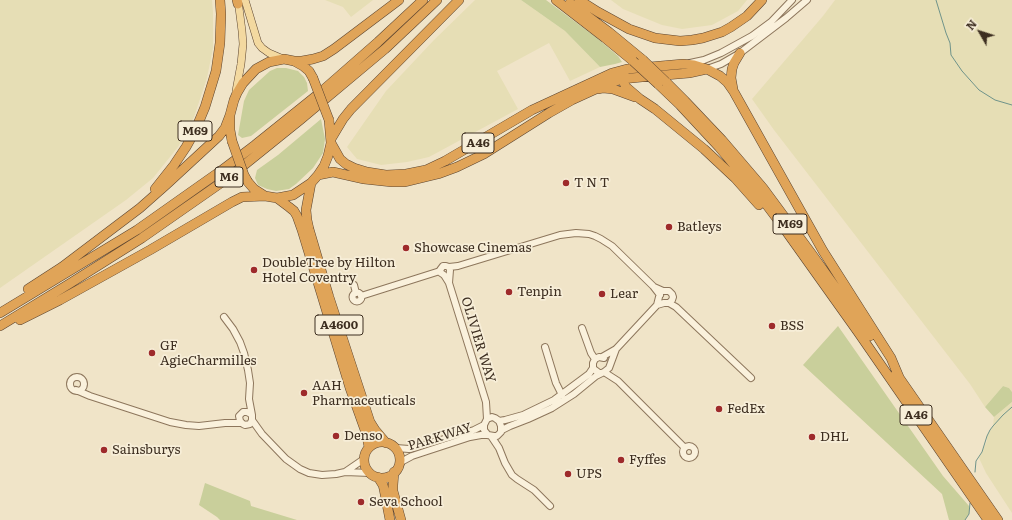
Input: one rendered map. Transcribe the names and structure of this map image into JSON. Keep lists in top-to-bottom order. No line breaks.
{"streets":{"highway":["M69","A46","M6","A4600"],"street":["OLIVIER WAY","PARKWAY"]},"crossings":[["M69","A46"],["A46","A4600"],["A4600","PARKWAY"],["OLIVIER WAY","PARKWAY"]],"places":["T N T","Batleys","Showcase Cinemas","DoubleTree by Hilton Hotel Coventry","Tenpin","Lear","BSS","GF AgieCharmilles","AAH Pharmaceuticals","FedEx","Denso","DHL","Sainsburys","Fyffes","UPS","Seva School"],"north":"top left"}
